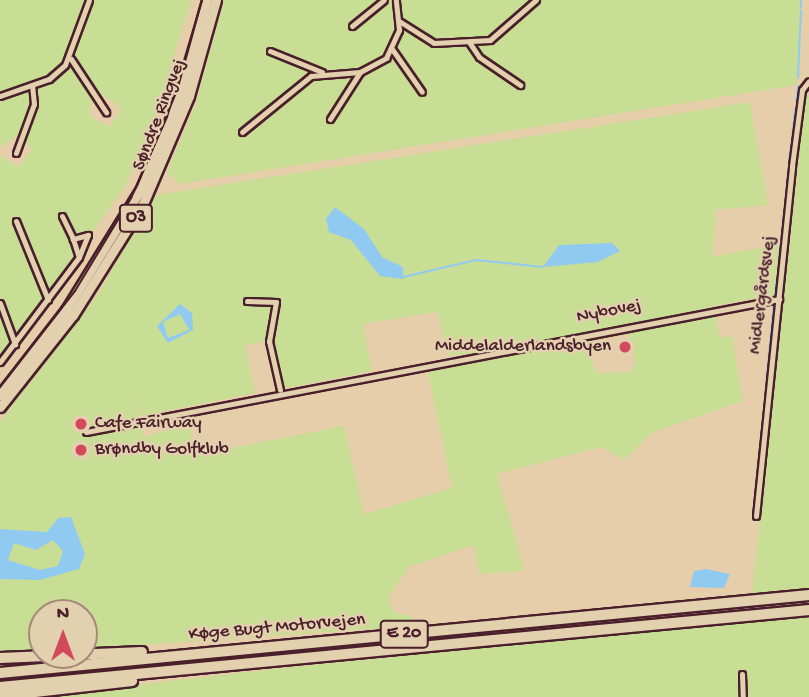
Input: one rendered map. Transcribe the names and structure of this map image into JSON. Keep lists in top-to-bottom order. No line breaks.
{"streets":{"highway":["Køge Bugt Motorvejen","E 20"],"main road":["Søndre Ringvej","O3"],"street":["Midlergårdsvej","Nybovej"]},"crossings":[["Midlergårdsvej","Nybovej"]],"places":["Middelalderlandsbyen","Cafe Fairway","Brøndby Golfklub"],"north":"top"}
